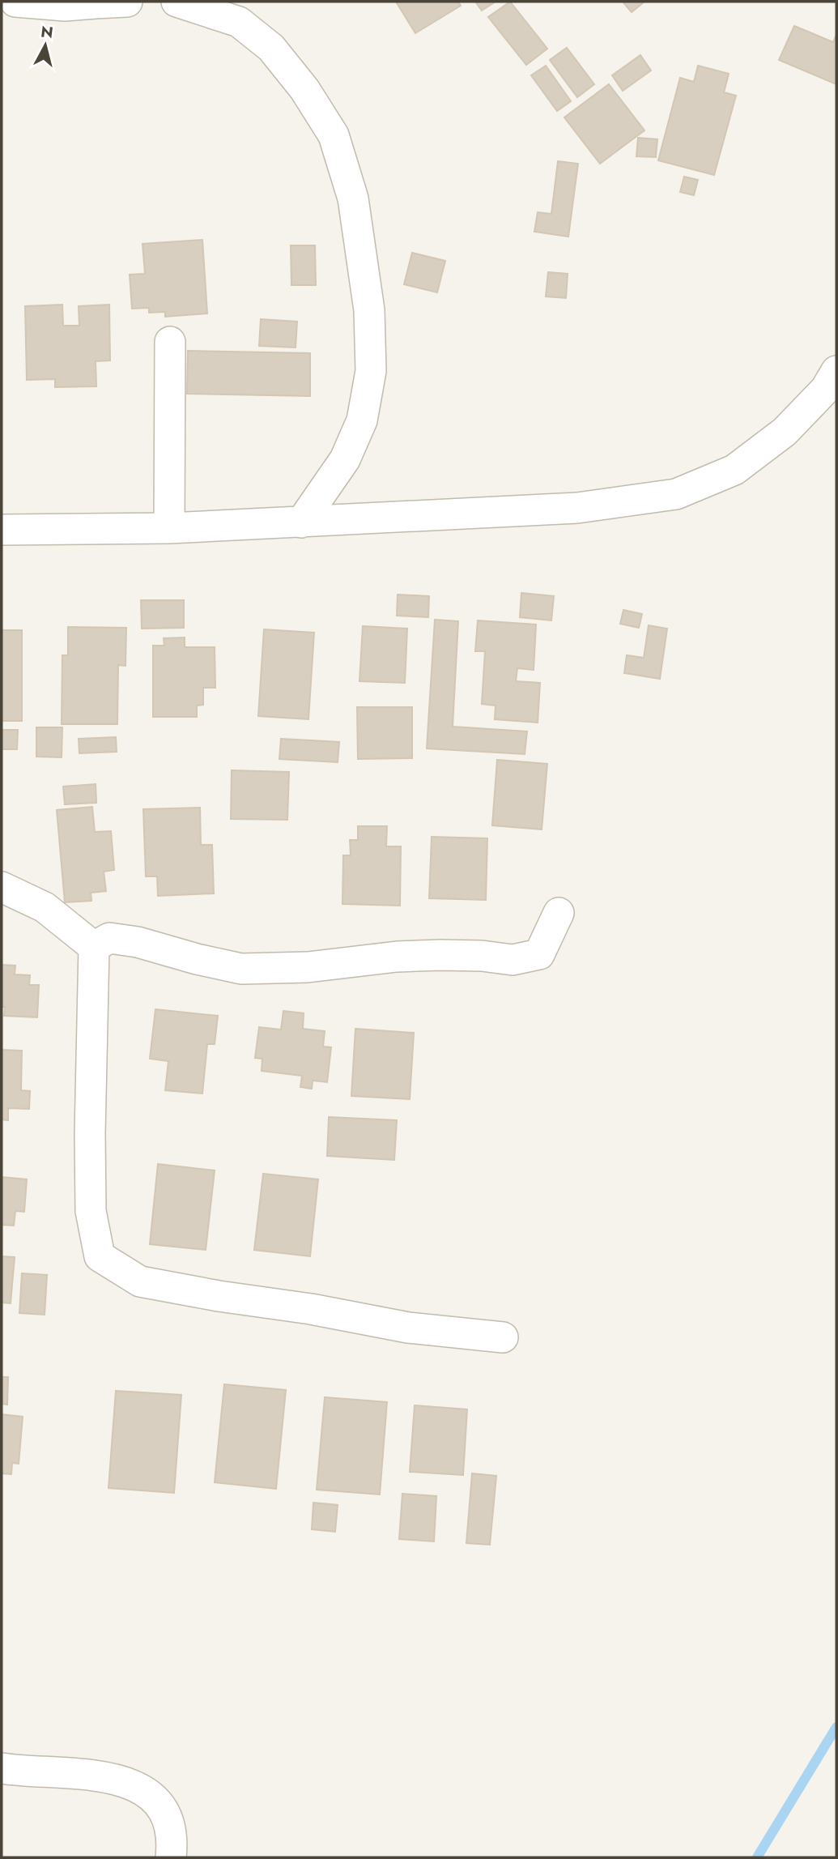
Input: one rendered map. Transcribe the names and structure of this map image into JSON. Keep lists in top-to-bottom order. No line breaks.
{"north":"top"}
